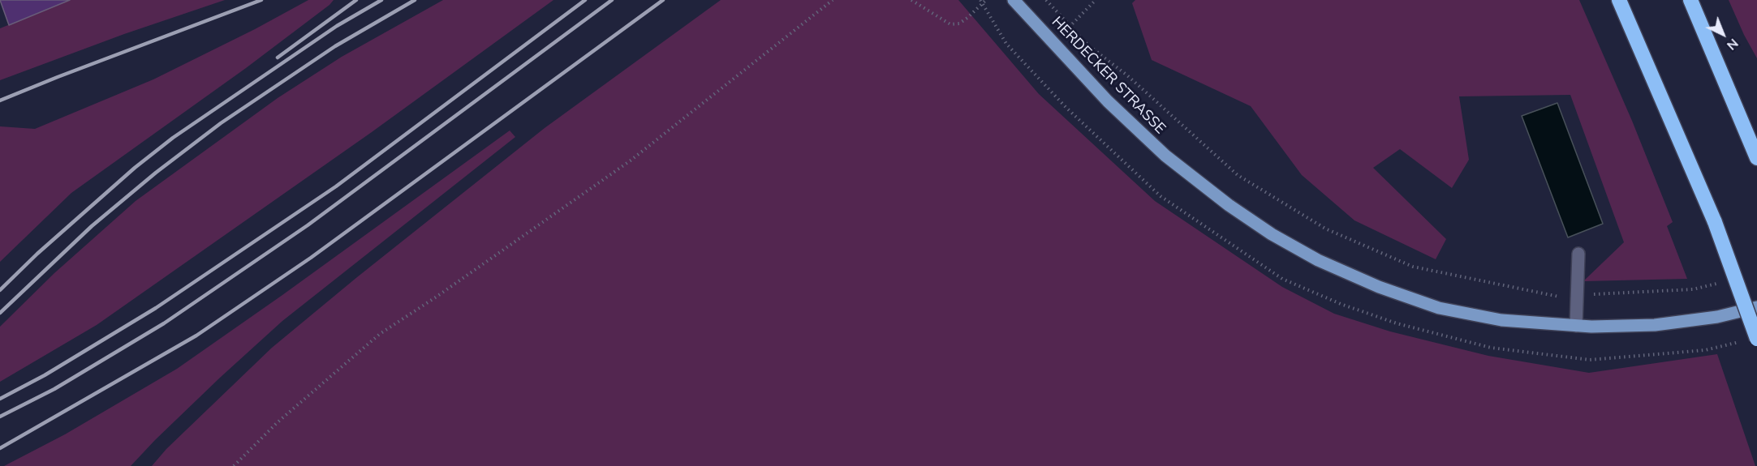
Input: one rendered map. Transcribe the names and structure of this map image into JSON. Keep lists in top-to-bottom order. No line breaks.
{"streets":{"main road":["HERDECKER STRASSE"]},"north":"bottom right"}
